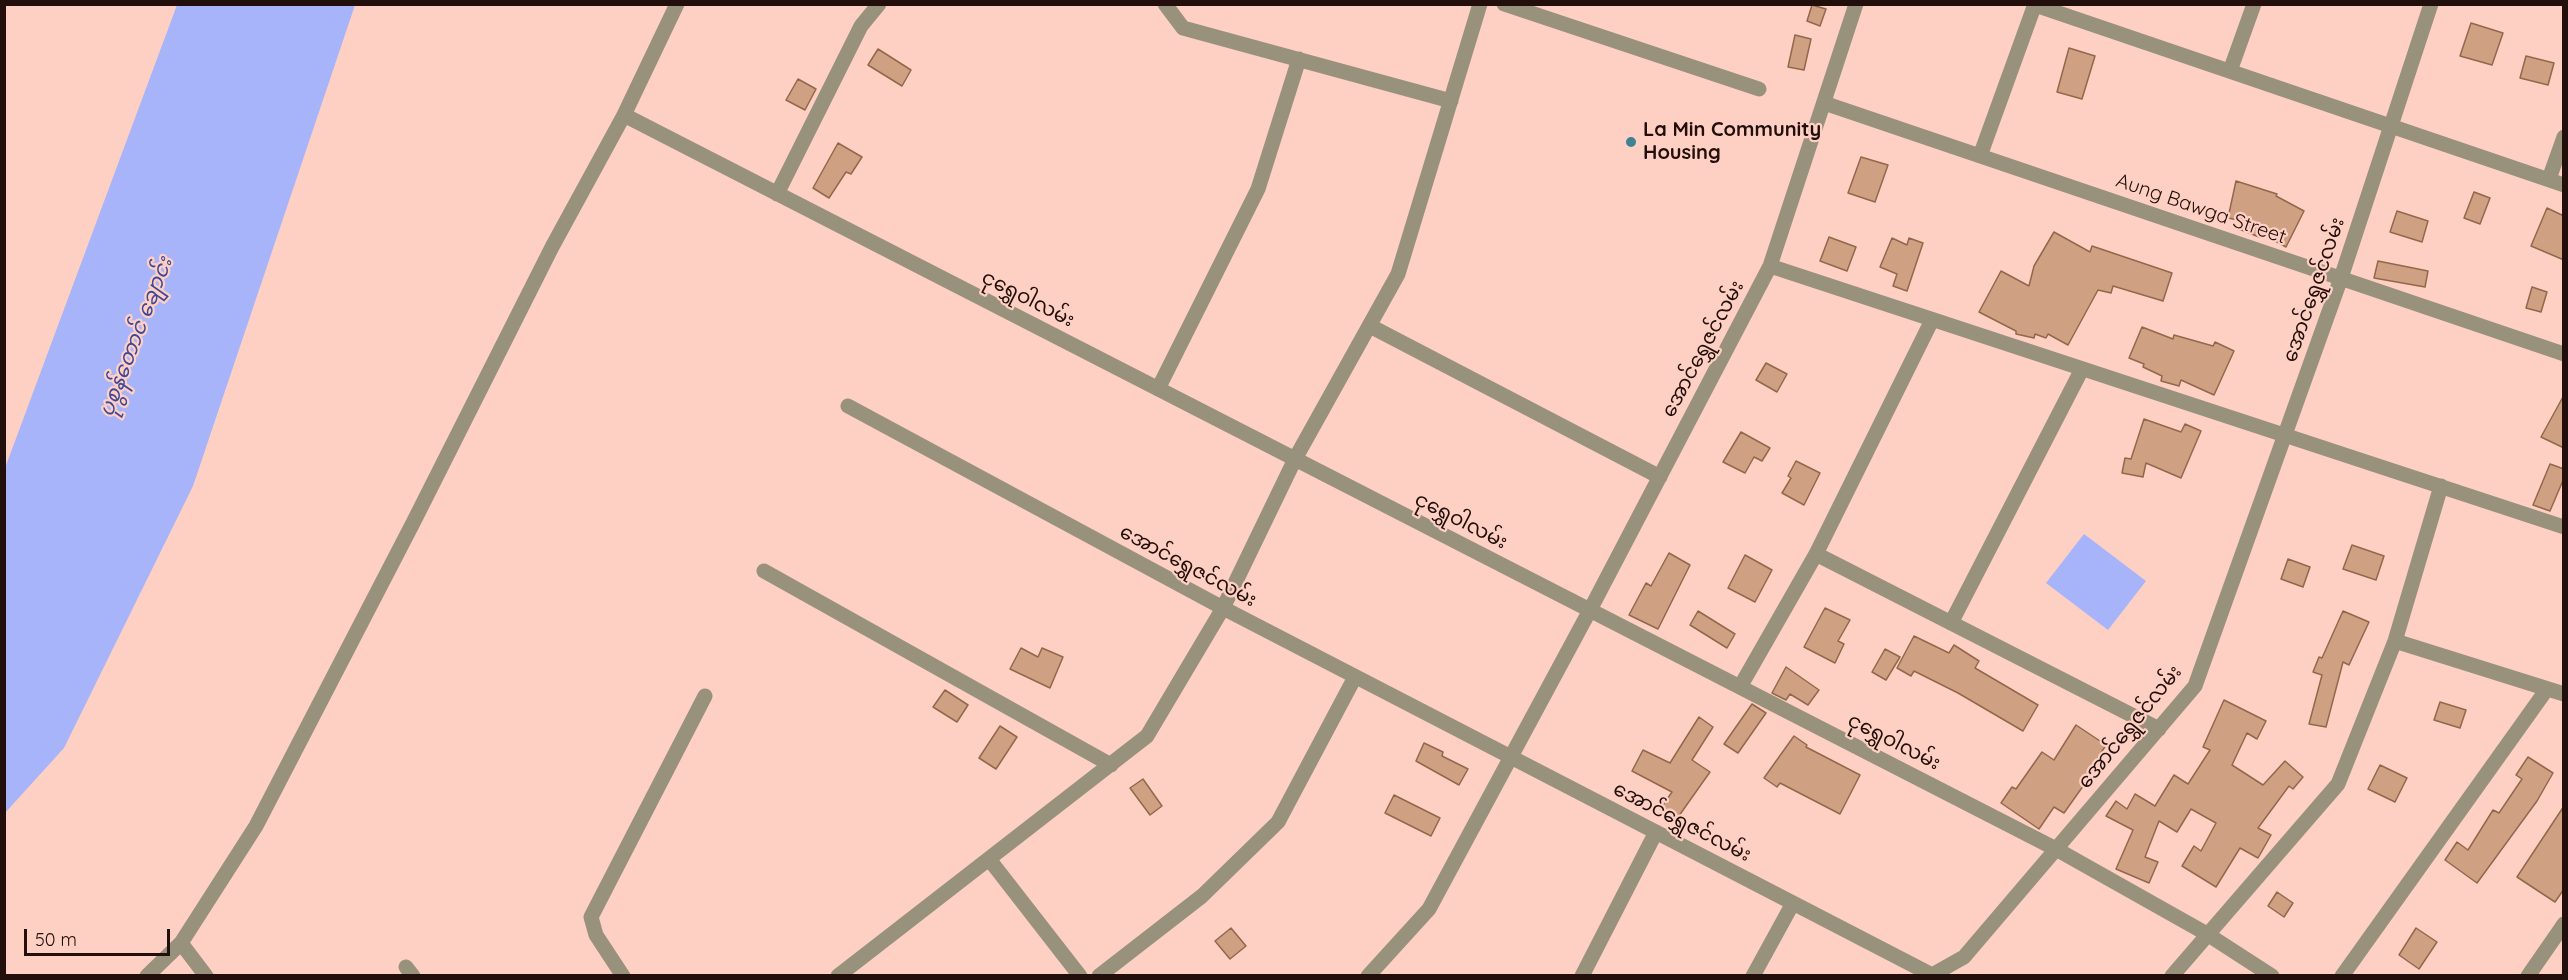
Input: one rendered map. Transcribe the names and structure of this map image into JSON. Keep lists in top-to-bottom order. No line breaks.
{"streets":{"street":["Aung Bawga Street","အောင်ရွှေဇင်လမ်း","ငုရွှေဝါလမ်း"]},"crossings":[["Aung Bawga Street","အောင်ရွှေဇင်လမ်း"],["အောင်ရွှေဇင်လမ်း","ငုရွှေဝါလမ်း"]],"water":["ပုစွန်တောင် ချောင်း"],"places":["La Min Community Housing"],"scale_bar":"50 m"}
